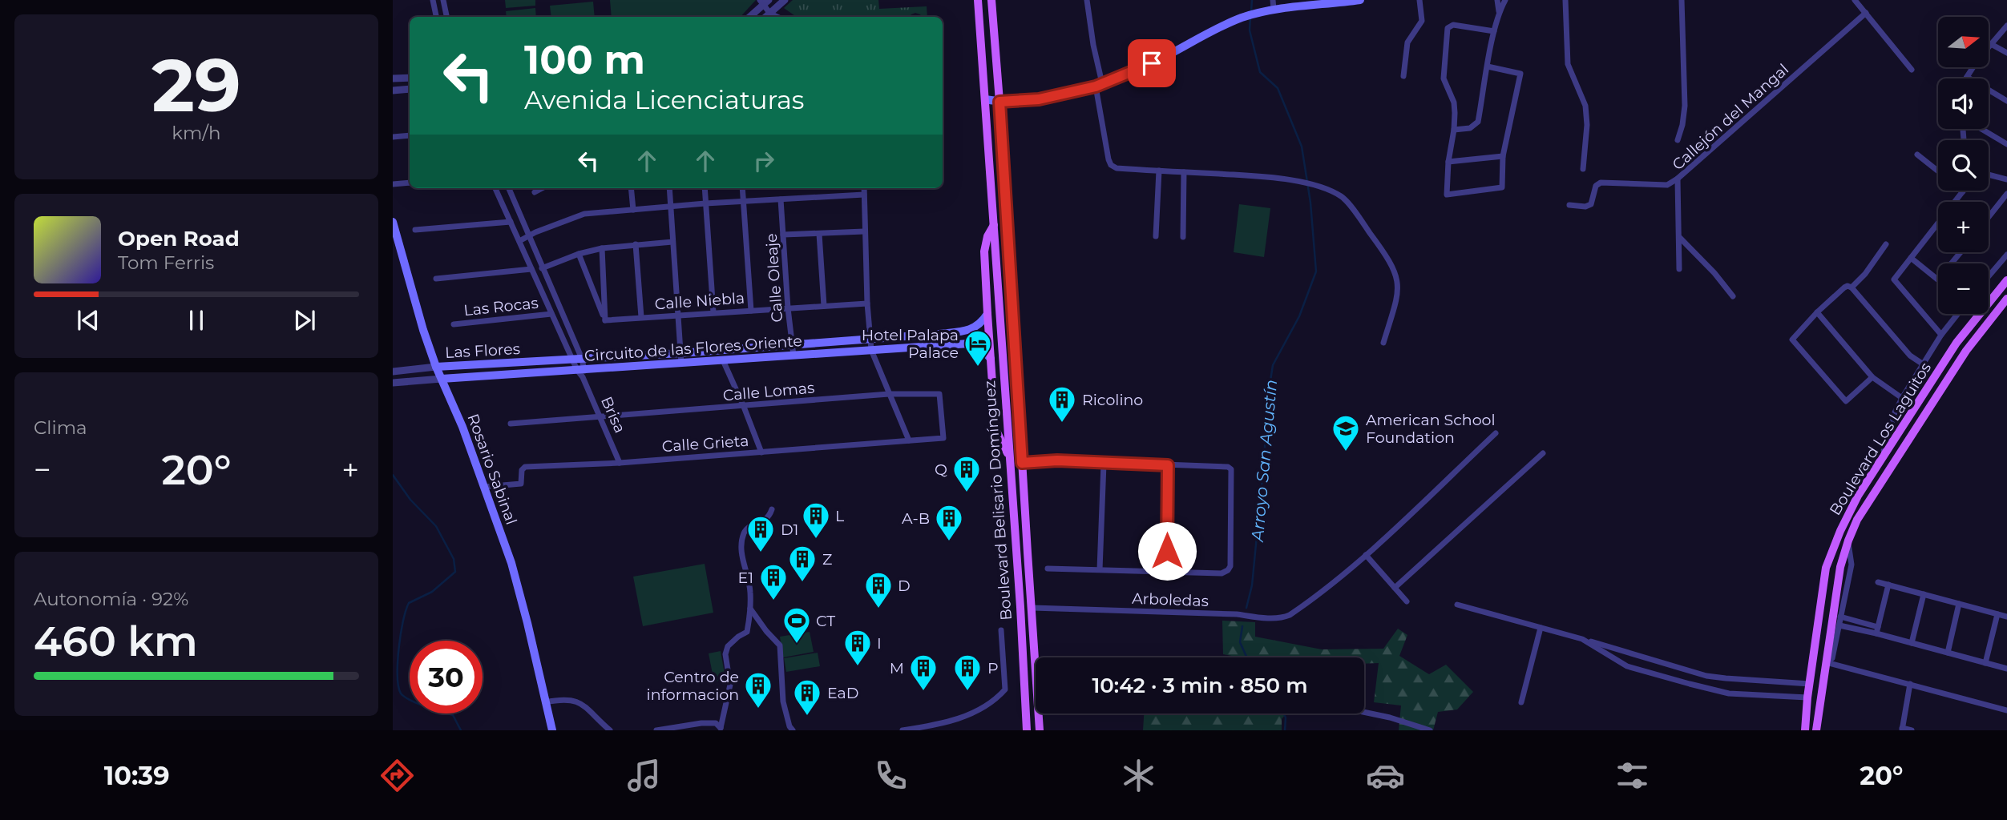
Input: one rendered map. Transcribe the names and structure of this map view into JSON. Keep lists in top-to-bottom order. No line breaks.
{"streets":{"main road":["Circuito de las Flores Oriente","Las Flores","Boulevard Los Laguitos","Rosario Sabinal","Boulevard Belisario Domínguez"],"street":["Callejón del Mangal","Calle Oleaje","Calle Niebla","Las Rocas","Calle Lomas","Brisa","Calle Grieta","Arboledas"]},"crossings":[["Calle Oleaje","Calle Niebla"],["Calle Oleaje","Circuito de las Flores Oriente"],["Calle Oleaje","Las Flores"],["Circuito de las Flores Oriente","Brisa"],["Circuito de las Flores Oriente","Rosario Sabinal"],["Las Flores","Brisa"],["Las Flores","Rosario Sabinal"],["Calle Lomas","Brisa"],["Calle Lomas","Calle Grieta"],["Brisa","Calle Grieta"],["Calle Grieta","Rosario Sabinal"],["Boulevard Belisario Domínguez","Arboledas"]],"water":["Arroyo San Agustín"],"places":{"hotel":["Hotel Palapa Palace"],"building":["Ricolino","Q","L","A-B","D1","Z","E1","D","I","M","P","Centro de informacion","EaD"],"school or university":["American School Foundation"],"sports":["CT"]},"north":"right","page":{"tile":[["29","km/h"],"Clima",["Autonomía · 92%","460 km"]],"map_buttons":["+","−"],"turn":["100 m","Avenida Licenciaturas"],"song":["Open Road","Tom Ferris"],"heat":["−","20°","+"],"limit":"30","trip":"10:42 · 3 min · 850 m","tabs":["10:39","20°"]}}
